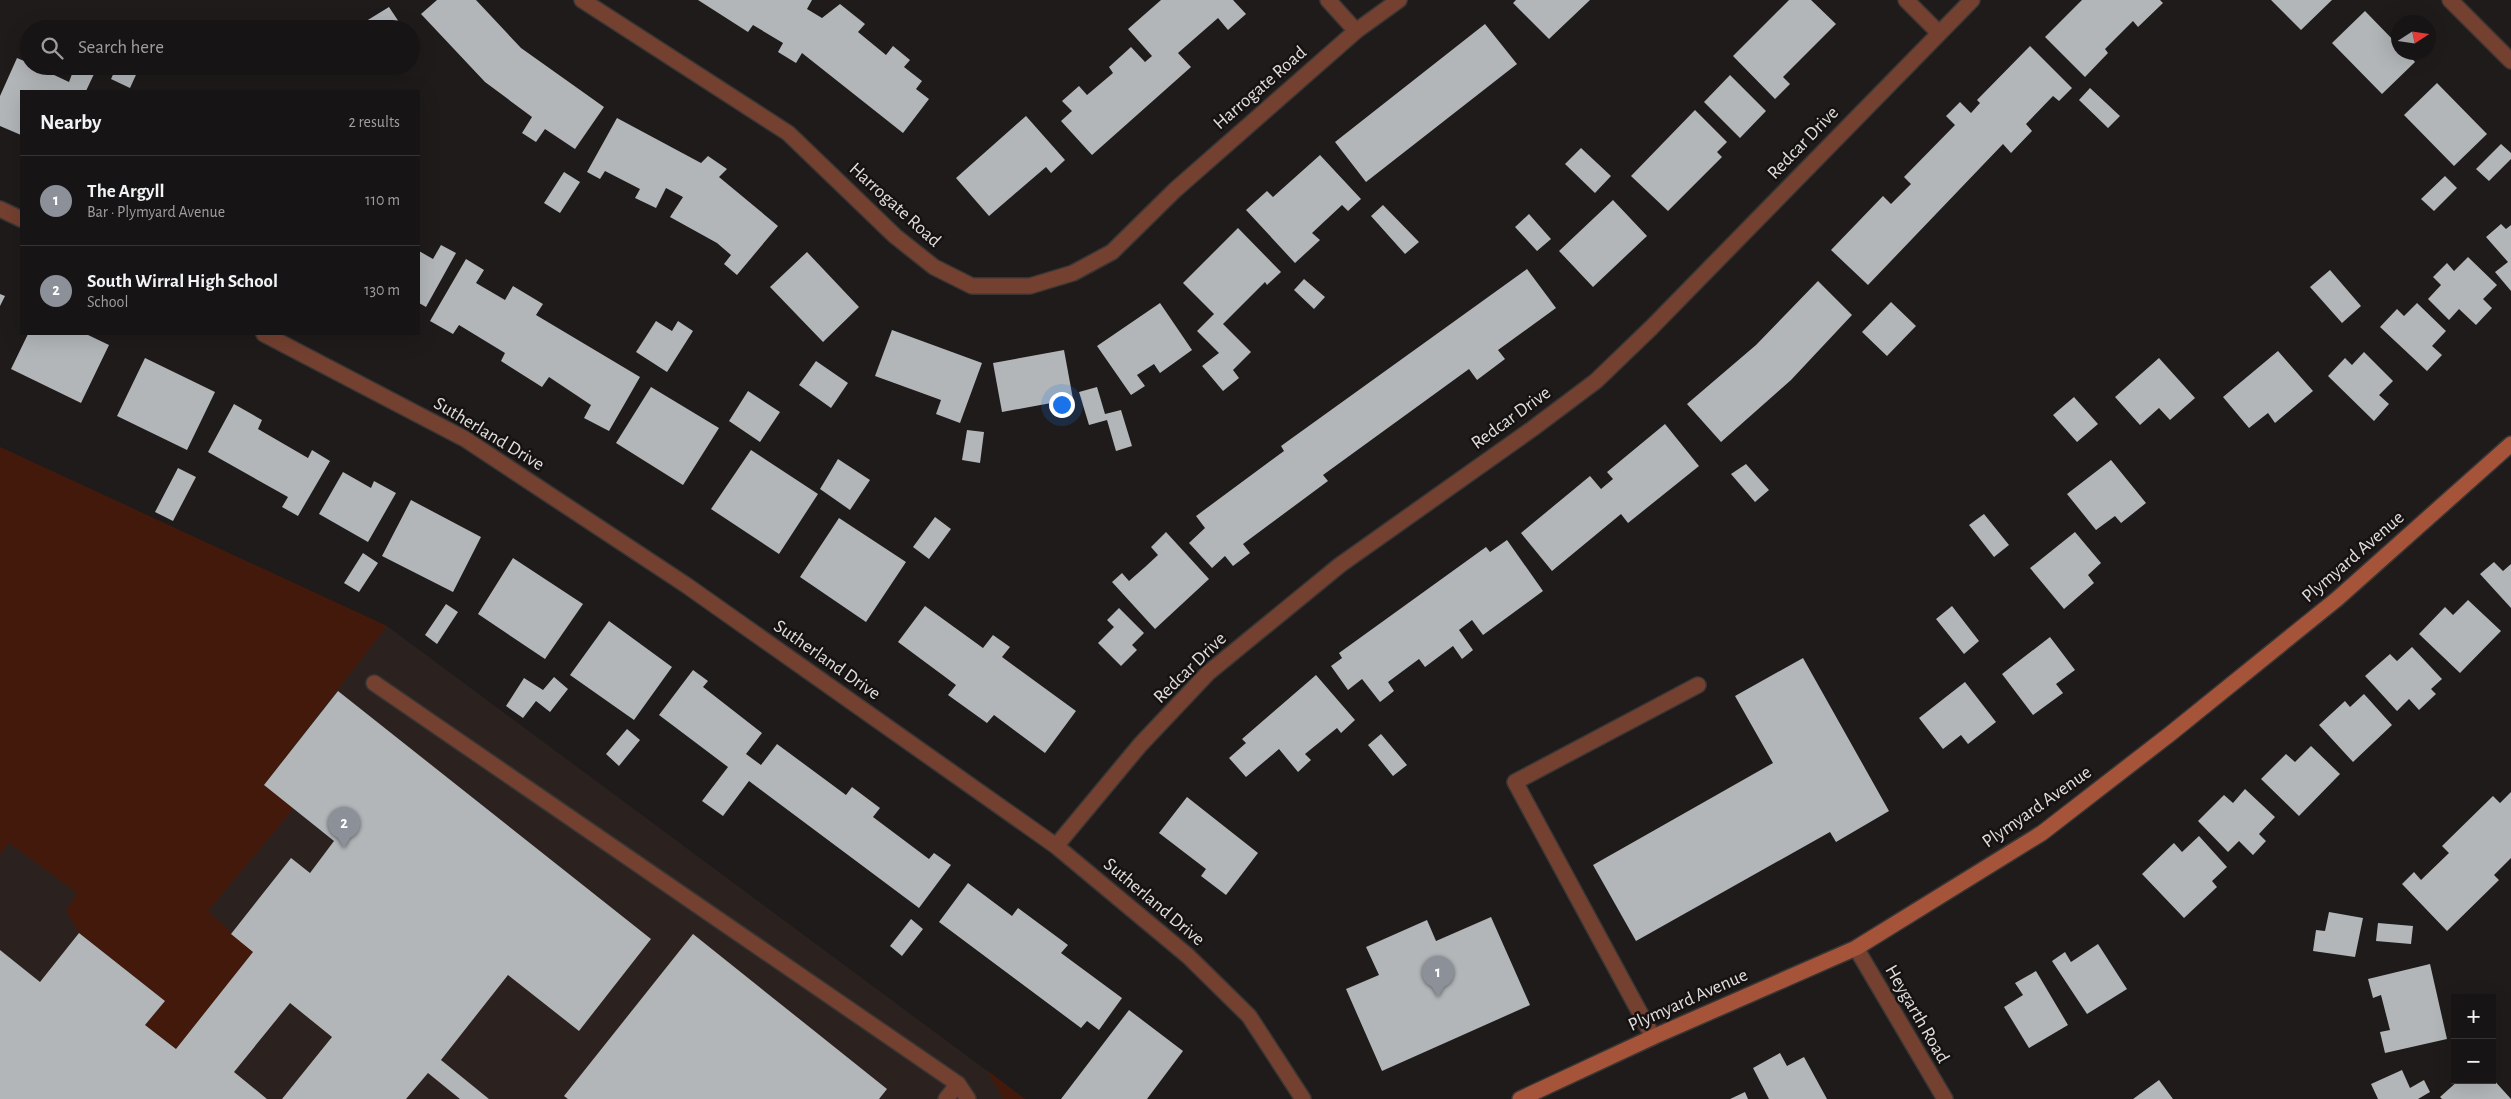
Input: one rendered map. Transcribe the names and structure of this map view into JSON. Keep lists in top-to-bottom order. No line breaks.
{"streets":{"street":["Harrogate Road","Redcar Drive","Sutherland Drive","Plymyard Avenue","Heygarth Road"]},"crossings":[["Redcar Drive","Sutherland Drive"],["Plymyard Avenue","Heygarth Road"]],"north":"right","page":{"search":"Search here","heading":["Nearby","2 results"],"list":[{"mark":"1","name":"The Argyll","note":"Bar · Plymyard Avenue","value":"110 m"},{"mark":"2","name":"South Wirral High School","note":"School","value":"130 m"}],"pins":["2","1"],"map_buttons":["+","−"]}}
